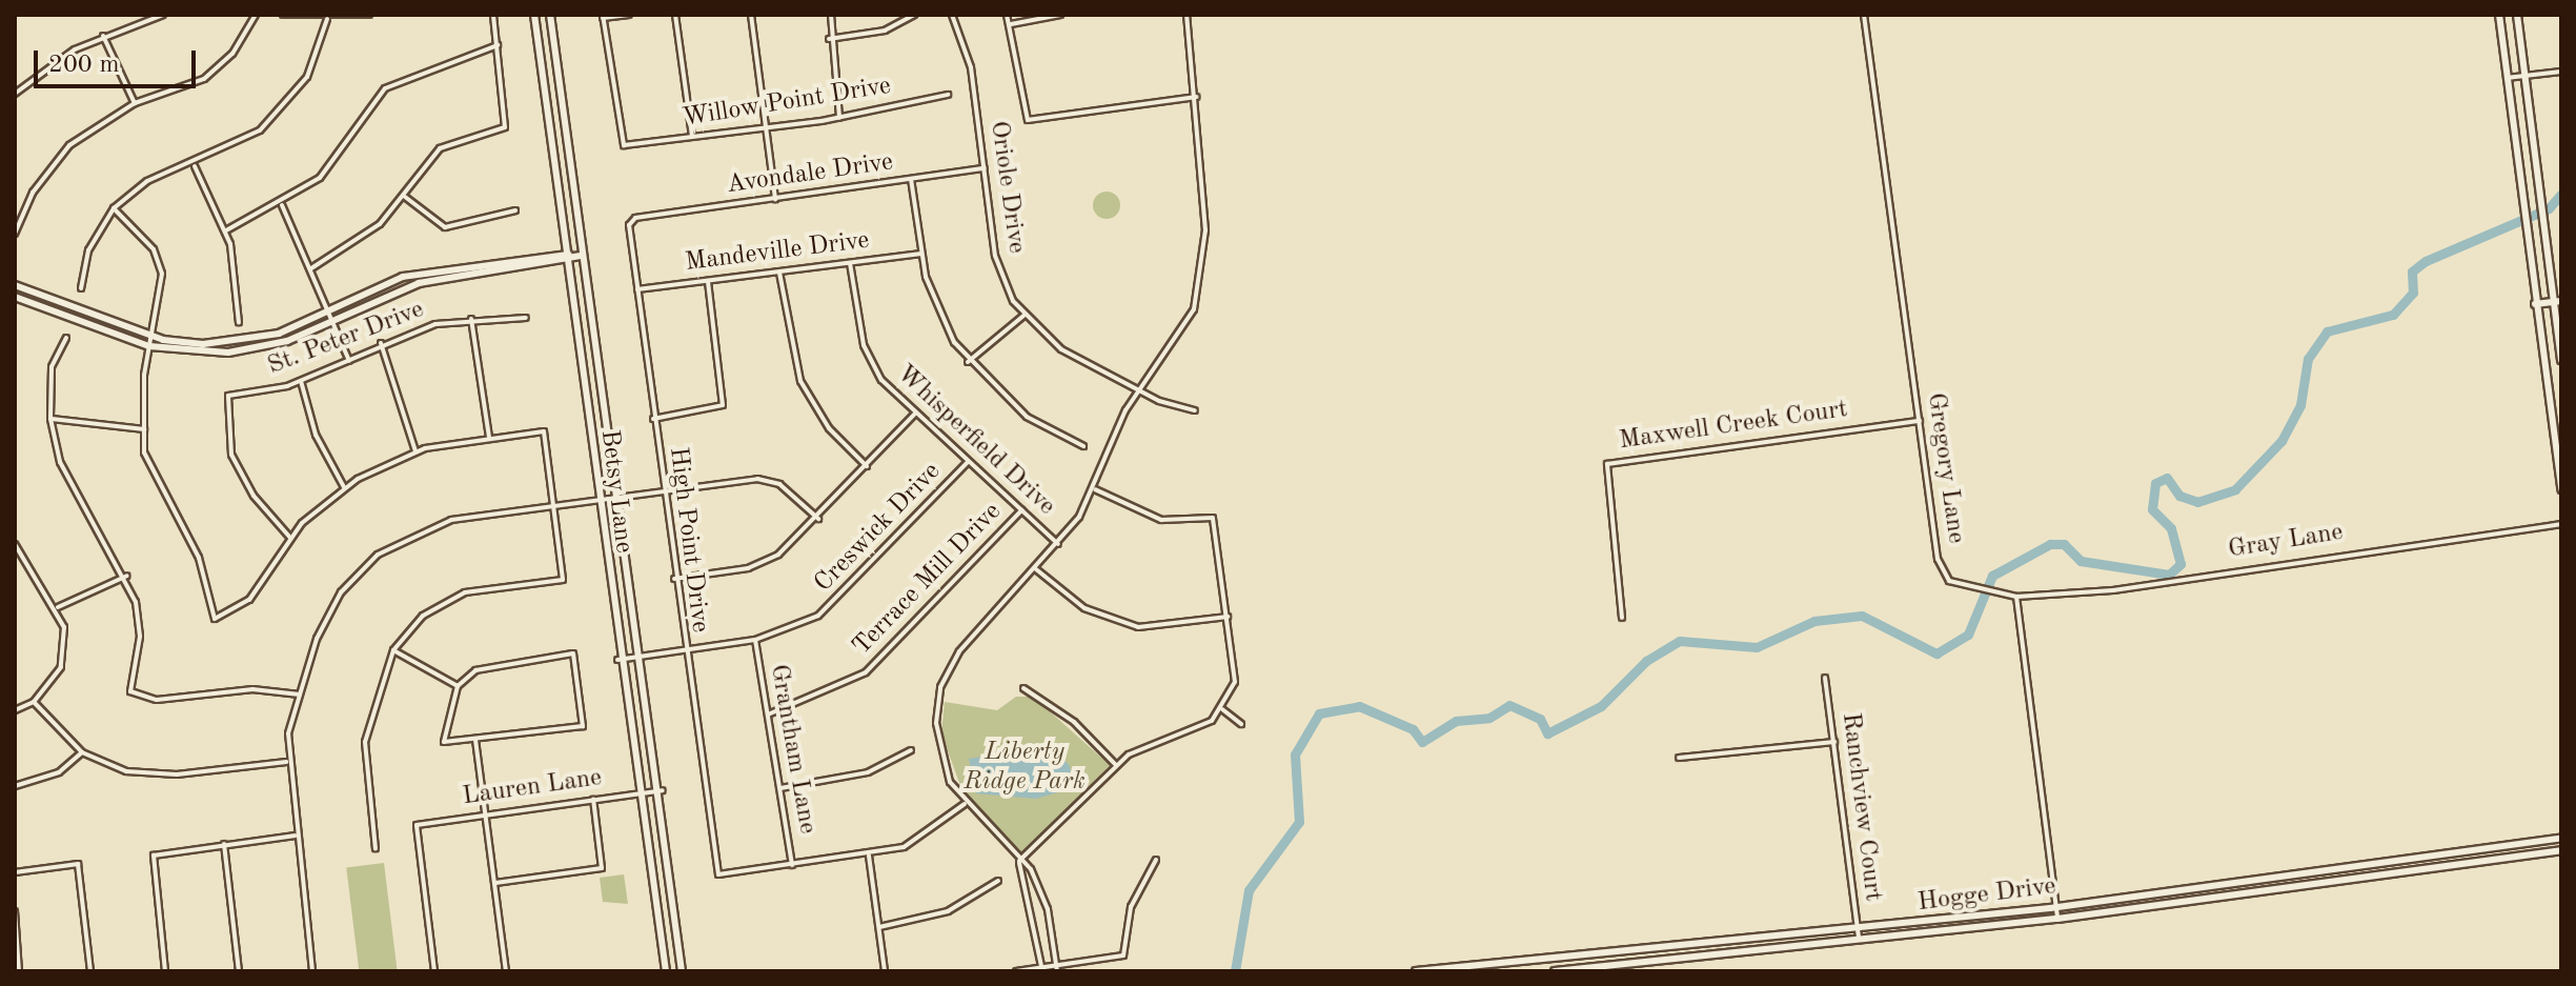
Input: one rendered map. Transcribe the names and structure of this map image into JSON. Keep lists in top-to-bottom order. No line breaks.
{"streets":{"main road":["Betsy Lane","Hogge Drive"],"street":["Willow Point Drive","Avondale Drive","Oriole Drive","Mandeville Drive","St. Peter Drive","Maxwell Creek Court","Whisperfield Drive","Gregory Lane","Creswick Drive","High Point Drive","Gray Lane","Terrace Mill Drive","Grantham Lane","Lauren Lane","Ranchview Court"]},"crossings":[["Avondale Drive","Oriole Drive"],["Avondale Drive","High Point Drive"],["Mandeville Drive","Whisperfield Drive"],["Mandeville Drive","High Point Drive"],["Maxwell Creek Court","Gregory Lane"],["Whisperfield Drive","Creswick Drive"],["Whisperfield Drive","Terrace Mill Drive"],["Gregory Lane","Gray Lane"],["Betsy Lane","Creswick Drive"],["Betsy Lane","Lauren Lane"],["Creswick Drive","High Point Drive"],["Creswick Drive","Grantham Lane"],["High Point Drive","Grantham Lane"],["Terrace Mill Drive","Grantham Lane"],["Ranchview Court","Hogge Drive"]],"parks":["Liberty Ridge Park"],"scale_bar":"200 m"}
